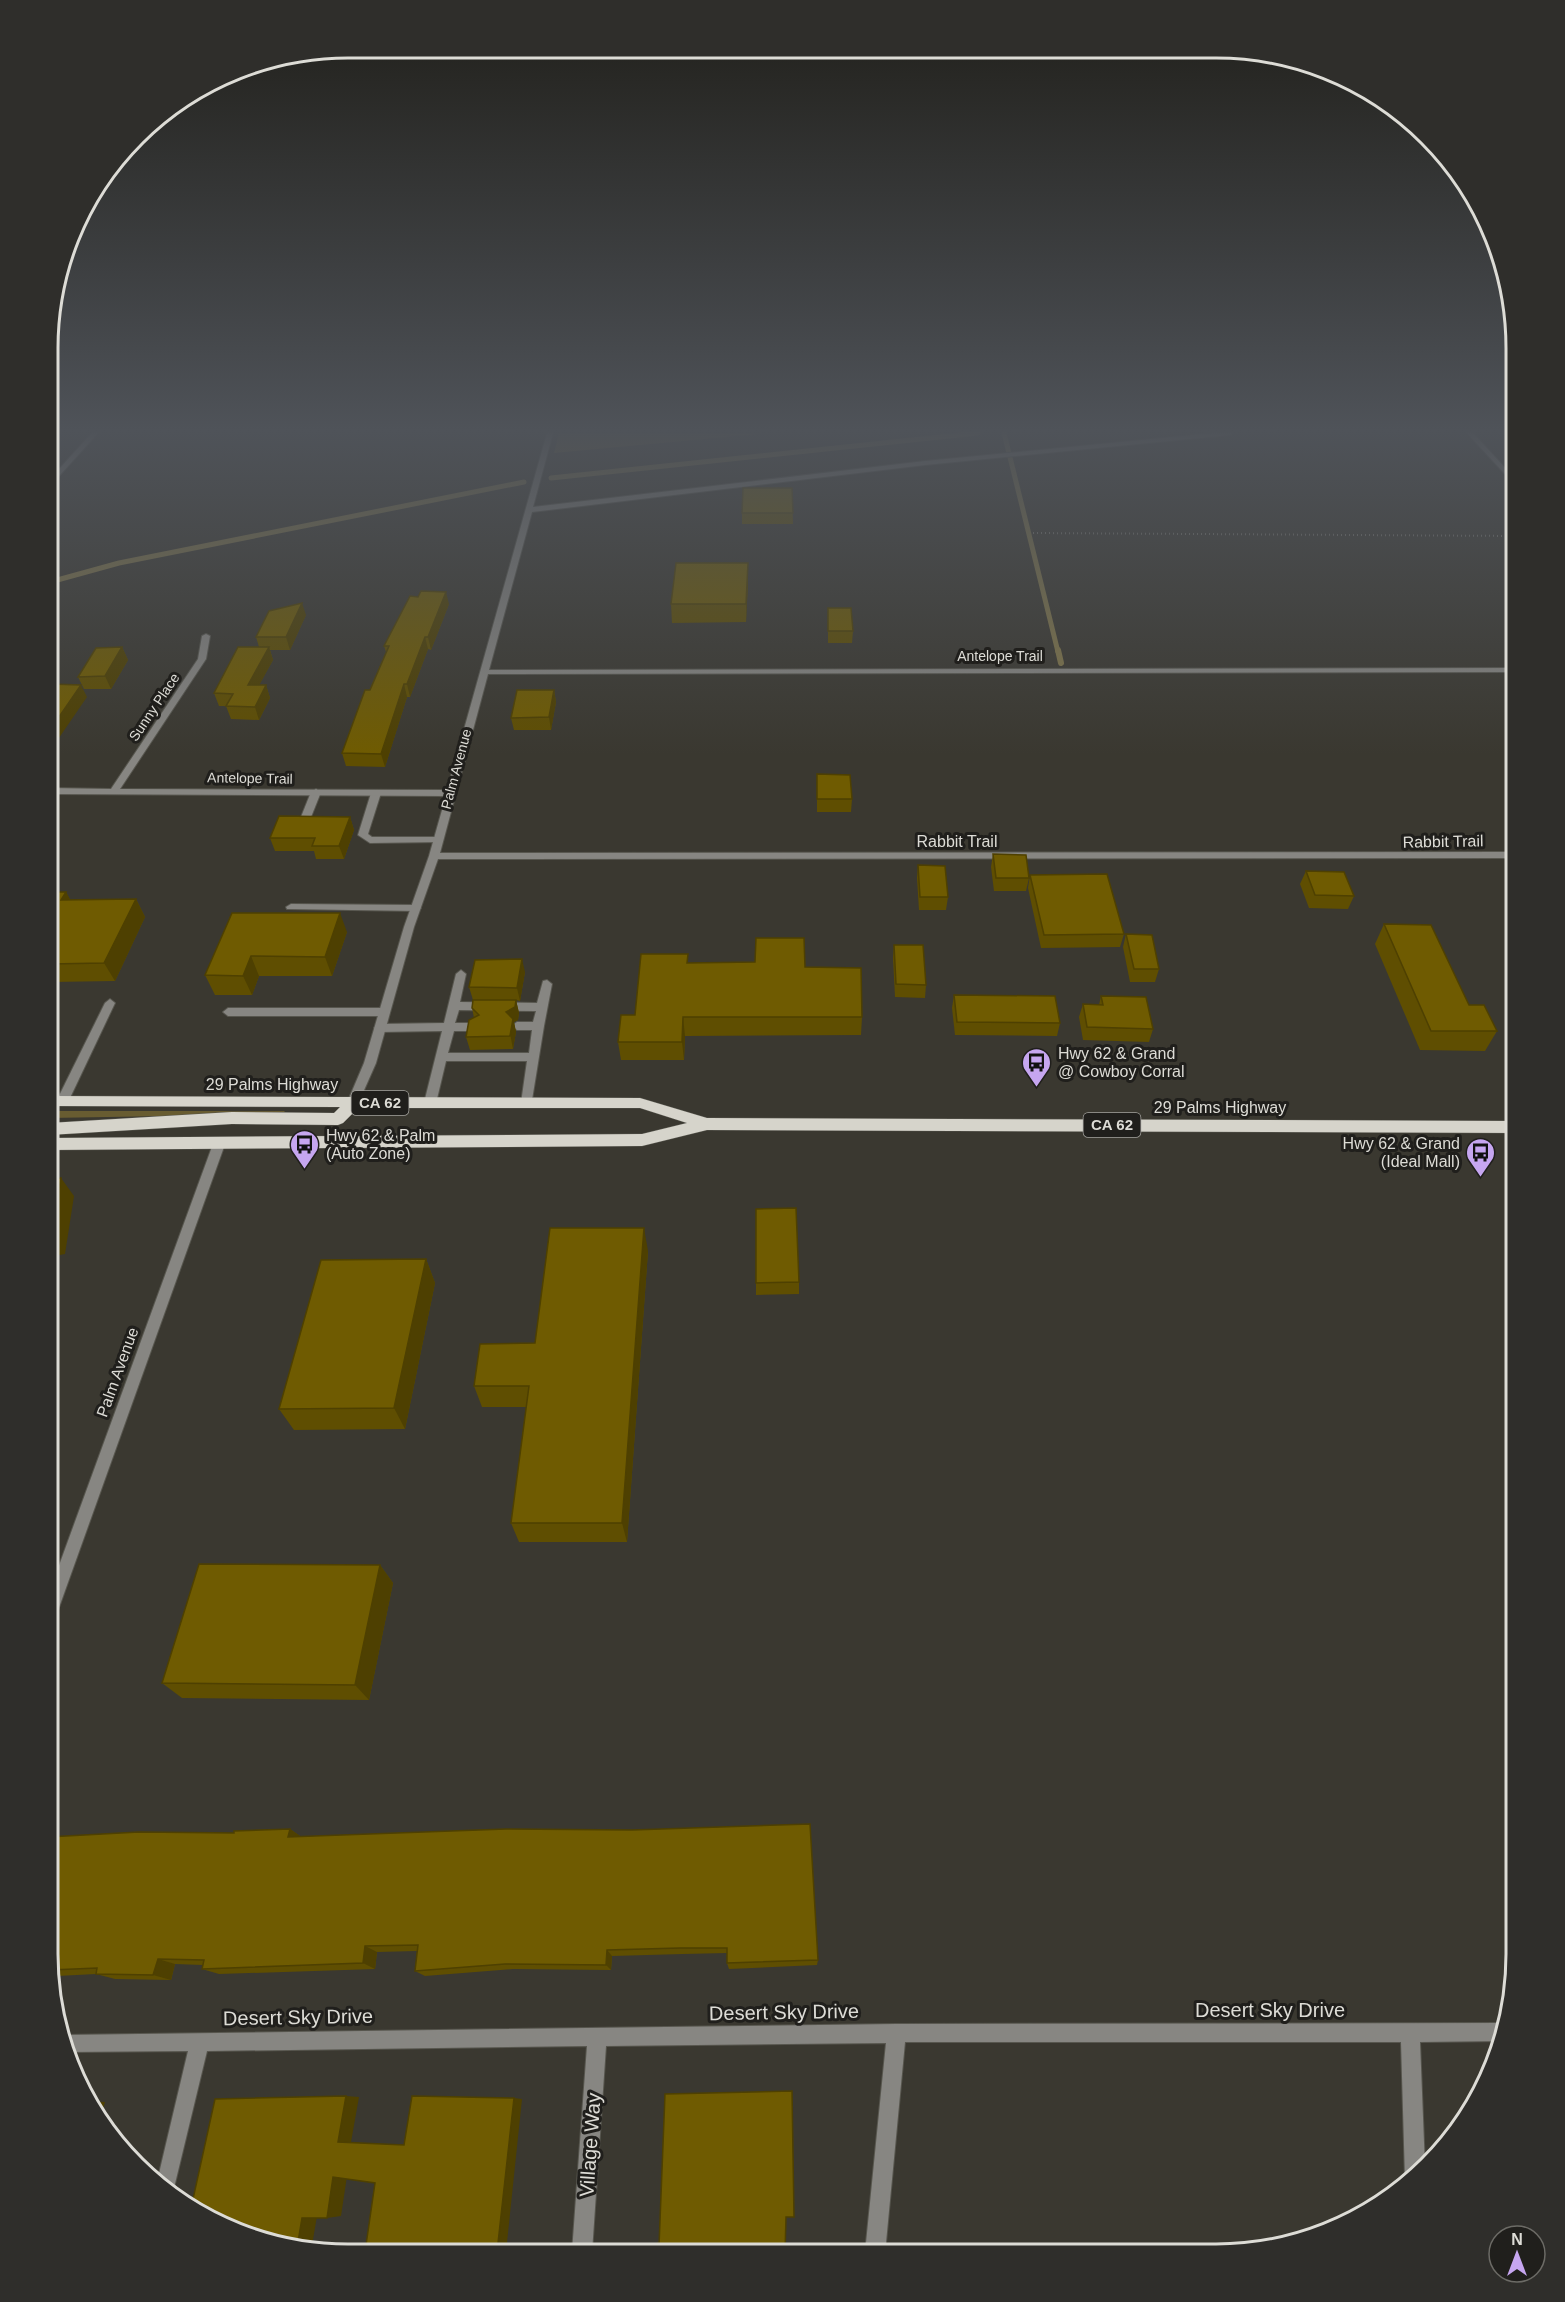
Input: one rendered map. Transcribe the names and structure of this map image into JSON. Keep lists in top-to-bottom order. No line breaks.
{"streets":{"main road":["29 Palms Highway","CA 62"],"street":["Antelope Trail","Sunny Place","Palm Avenue","Rabbit Trail","Desert Sky Drive","Village Way"]},"crossings":[["Antelope Trail","Sunny Place"],["Antelope Trail","Palm Avenue"],["Palm Avenue","Rabbit Trail"],["Palm Avenue","29 Palms Highway"],["Desert Sky Drive","Village Way"]],"places":{"bus stop":["Hwy 62 & Grand @ Cowboy Corral","Hwy 62 & Palm (Auto Zone)","Hwy 62 & Grand (Ideal Mall)"]},"north":"top"}
